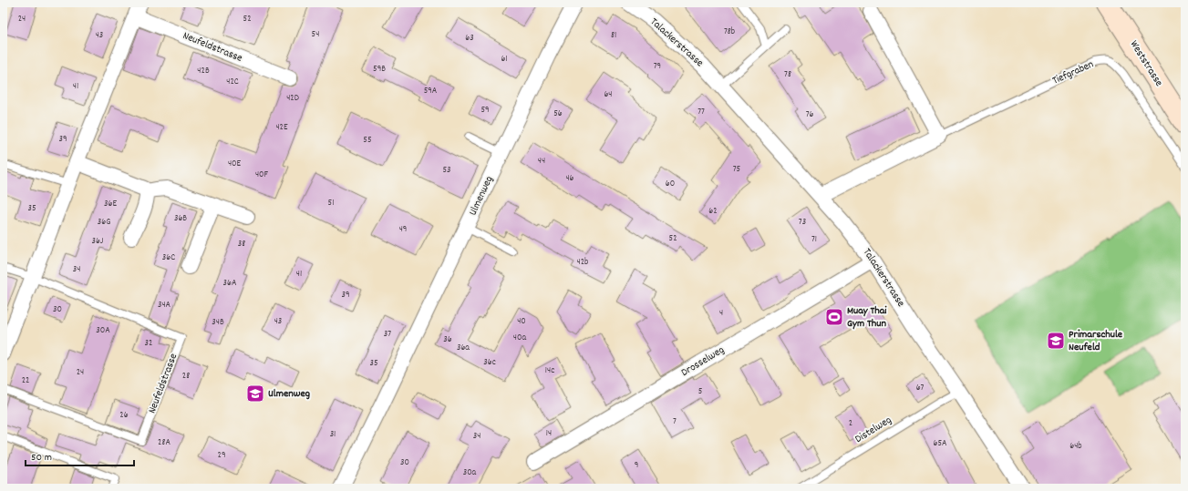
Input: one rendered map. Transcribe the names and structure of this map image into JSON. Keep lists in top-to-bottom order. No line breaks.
{"streets":{"main road":["Weststrasse"],"street":["Talackerstrasse","Neufeldstrasse","Tiefgraben","Ulmenweg","Drosselweg"],"lane":["Distelweg"]},"crossings":[["Talackerstrasse","Tiefgraben"],["Talackerstrasse","Drosselweg"],["Talackerstrasse","Distelweg"]],"places":{"sports":["Muay Thai Gym Thun"],"school or university":["Primarschule Neufeld","Ulmenweg"]},"house_numbers":["24","52","78b","54","43","81","63","61","79","59B","42B","78","42C","41","59A","64","42D","59","77","56","76","42E","39","55","44","40E","75","53","40F","46","60","51","36E","35","62","36B","36G","73","49","52","71","36J","38","36C","42b","34","41","36A","39","34A","30","4","43","40","34B","30A","37","40a","36","32","36a","36c","35","14c","24","28","22","67","5","26","7","2","14","31","34","28A","65A","64b","29","30","9","30a"],"scale_bar":"50 m"}
